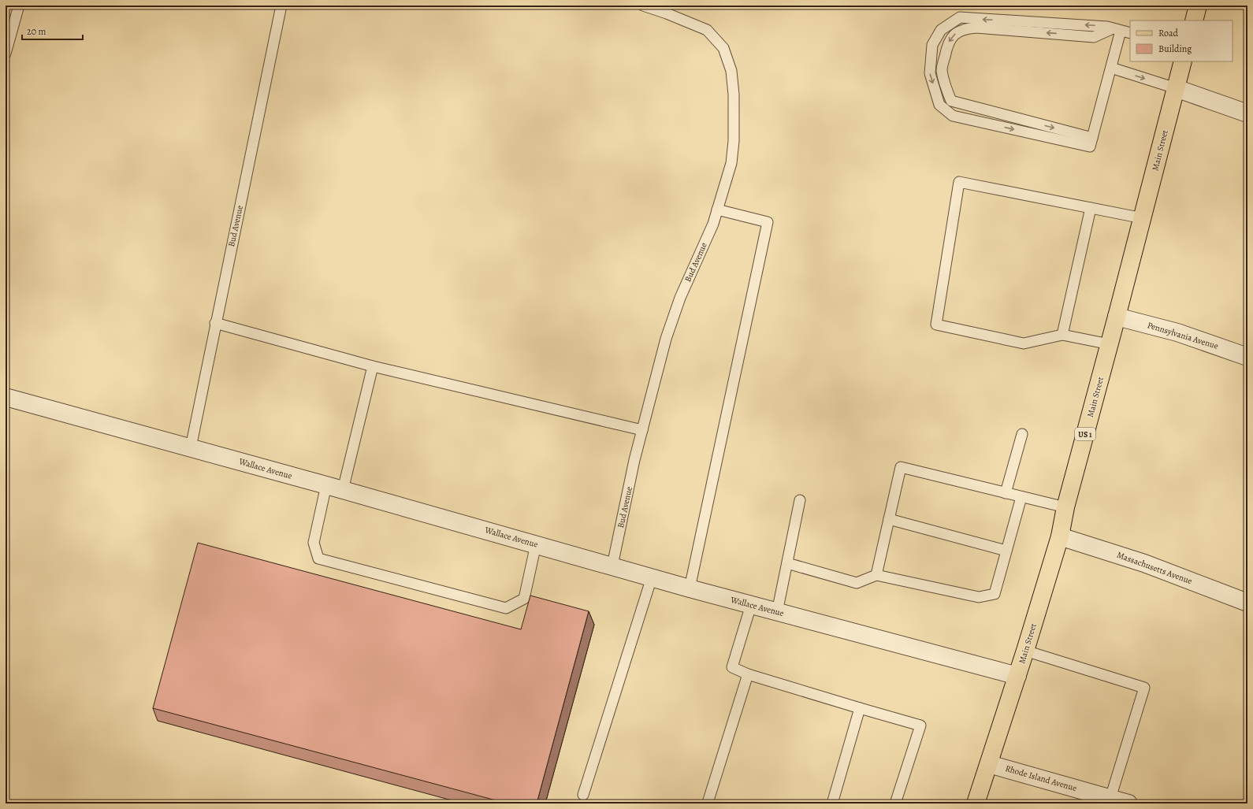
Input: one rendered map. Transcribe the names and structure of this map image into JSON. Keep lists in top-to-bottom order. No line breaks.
{"streets":{"main road":["Main Street","US 1"],"street":["Pennsylvania Avenue","Wallace Avenue","Massachusetts Avenue","Rhode Island Avenue"],"lane":["Bud Avenue"]},"crossings":[["Main Street","Pennsylvania Avenue"],["Main Street","Wallace Avenue"],["Main Street","Massachusetts Avenue"],["Main Street","Rhode Island Avenue"],["Bud Avenue","Wallace Avenue"]],"legend":["Road","Building"],"scale_bar":"20 m"}
